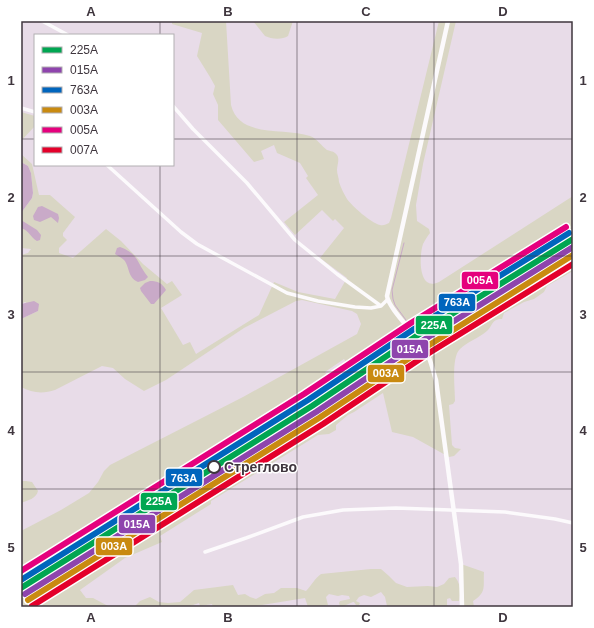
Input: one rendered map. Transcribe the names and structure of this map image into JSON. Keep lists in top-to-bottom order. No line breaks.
{"places":["Стреглово"],"lines":["transit line 005А","transit line 763А","transit line 225А","transit line 015А","transit line 003А","transit line 007А"],"legend":["225А","015А","763А","003А","005А","007А"],"grid":{"columns":["A","B","C","D"],"rows":["1","2","3","4","5"]}}
